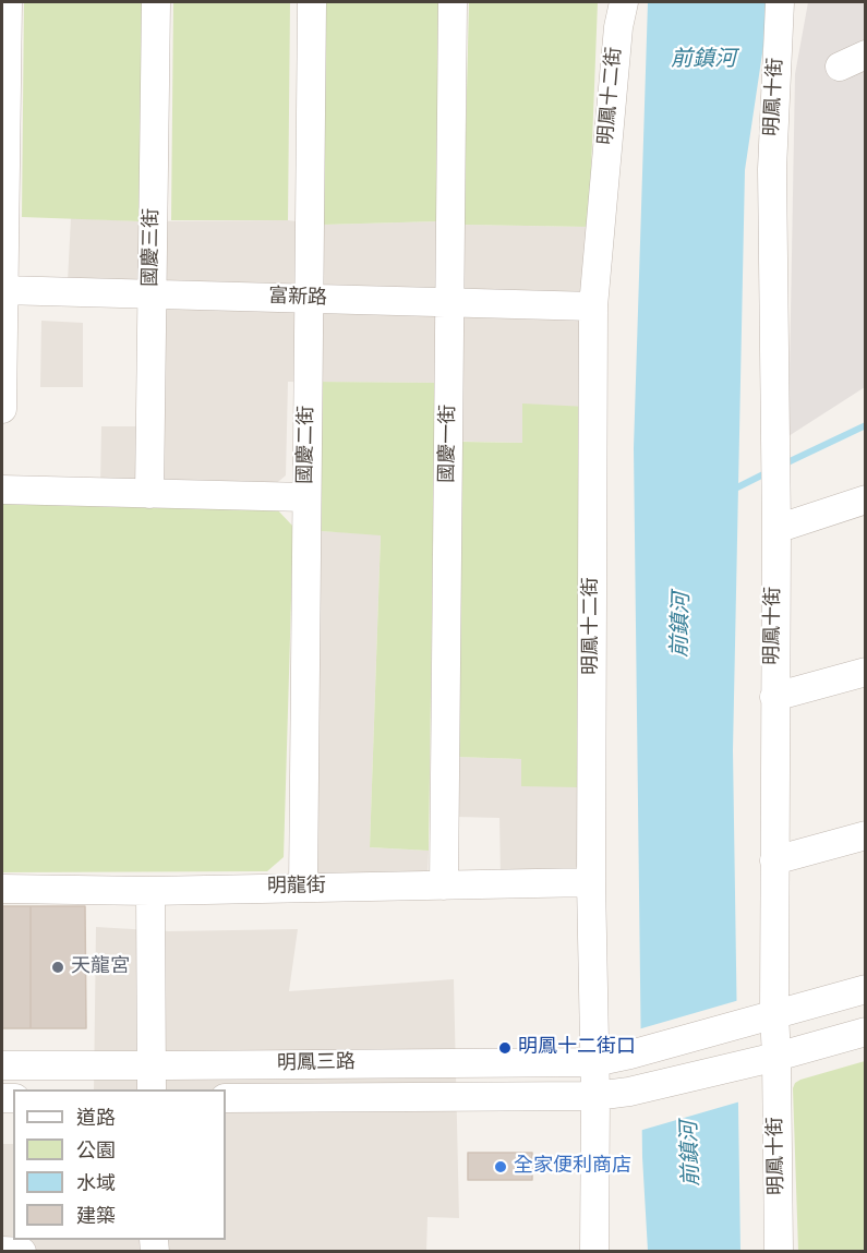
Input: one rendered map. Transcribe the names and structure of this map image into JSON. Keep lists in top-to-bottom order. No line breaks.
{"streets":{"street":["明鳳十二街","明鳳十街","國慶三街","富新路","國慶一街","國慶二街","明龍街","明鳳三路"]},"crossings":[["明鳳十二街","富新路"],["明鳳十二街","明龍街"],["明鳳十二街","明鳳三路"],["明鳳十街","明鳳三路"],["國慶三街","富新路"],["富新路","國慶一街"],["富新路","國慶二街"],["國慶一街","明龍街"],["國慶二街","明龍街"]],"water":["前鎮河"],"places":["天龍宮","明鳳十二街口","全家便利商店"],"legend":["道路","公園","水域","建築"]}
